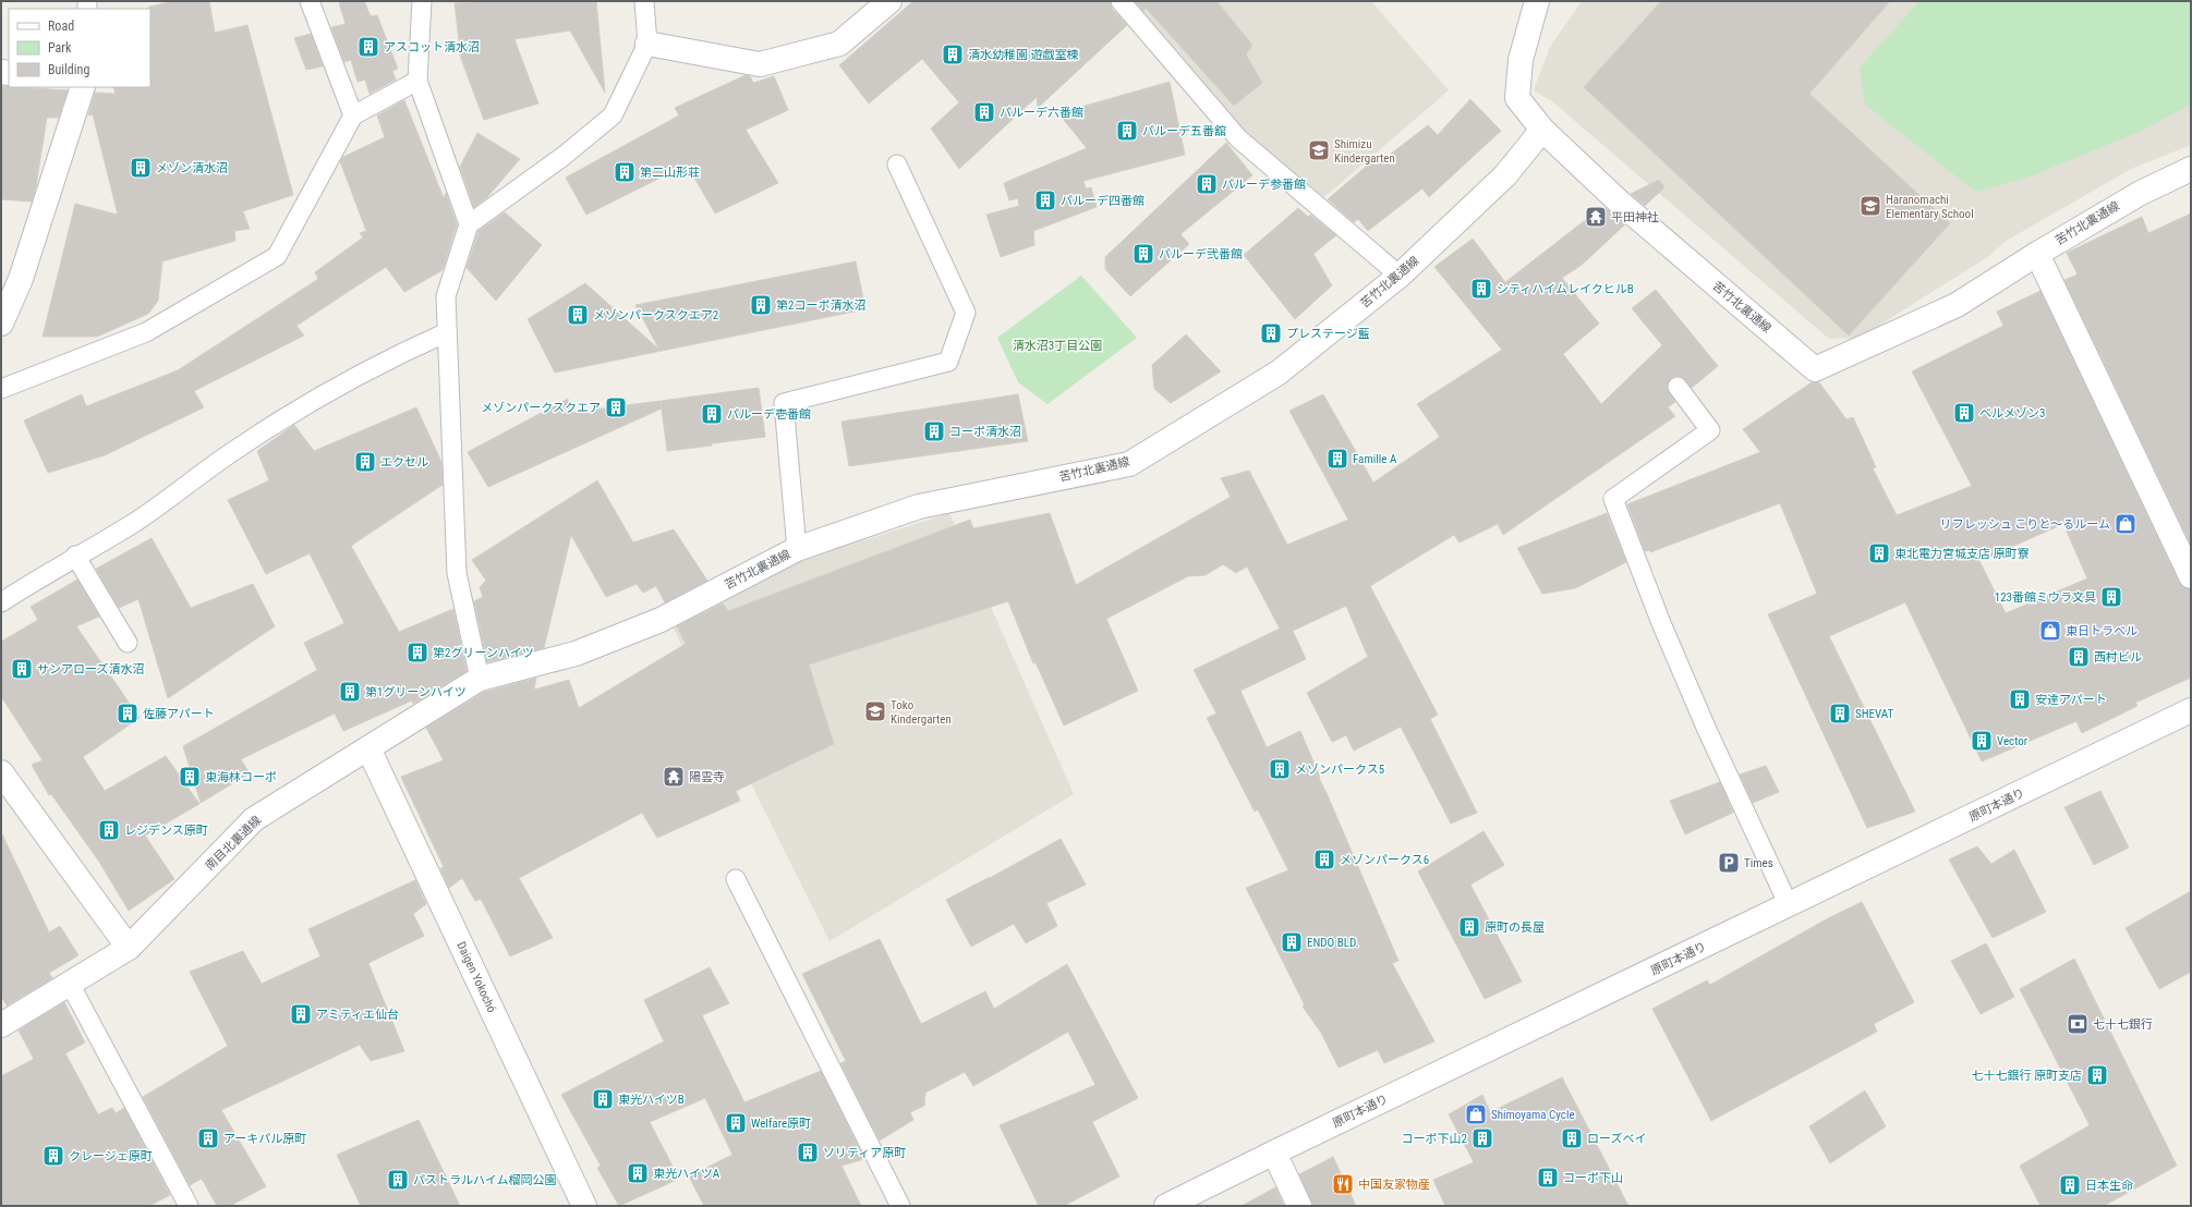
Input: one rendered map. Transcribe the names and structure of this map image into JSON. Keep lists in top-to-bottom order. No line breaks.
{"streets":{"street":["苦竹北裏通線","原町本通り","南目北裏通線","Daigen Yokochó"]},"crossings":[["苦竹北裏通線","南目北裏通線"],["南目北裏通線","Daigen Yokochó"]],"parks":["清水沼3丁目公園"],"places":{"building":["アスコット清水沼","清水幼稚園 遊戯室棟","パルーデ六番館","パルーデ五番舘","メゾン清水沼","第二山形荘","パルーデ参番館","パルーデ四番館","パルーデ弐番館","シティハイムレイクヒルB","第2コーポ清水沼","メゾンパークスクエア2","プレステージ藍","メゾンパークスクエア","ベルメゾン3","パルーデ壱番館","コーポ清水沼","Famille A","エクセル","東北電力宮城支店 原町寮","123番館ミウラ文具","第2グリーンハイツ","西村ビル","サンアローズ清水沼","第1グリーンハイツ","安達アパート","佐藤アパート","SHEVAT","Vector","メゾンパークス5","東海林コーポ","レジデンス原町","メゾンパークス6","原町の長屋","ENDO BLD.","アミティエ仙台","七十七銀行 原町支店","東光ハイツB","Welfare原町","アーキパル原町","コーポ下山2","ローズベイ","ソリティア原町","クレージェ原町","東光ハイツA","コーポ下山","パストラルハイム榴岡公園","日本生命"],"school or university":["Shimizu Kindergarten","Haranomachi Elementary School","Toko Kindergarten"],"temple":["平田神社","陽雲寺"],"shop":["リフレッシュ こりと〜るルーム","東日トラベル","Shimoyama Cycle"],"parking":["Times"],"bank":["七十七銀行"],"restaurant":["中国友家物産"]},"legend":["Road","Park","Building"]}
